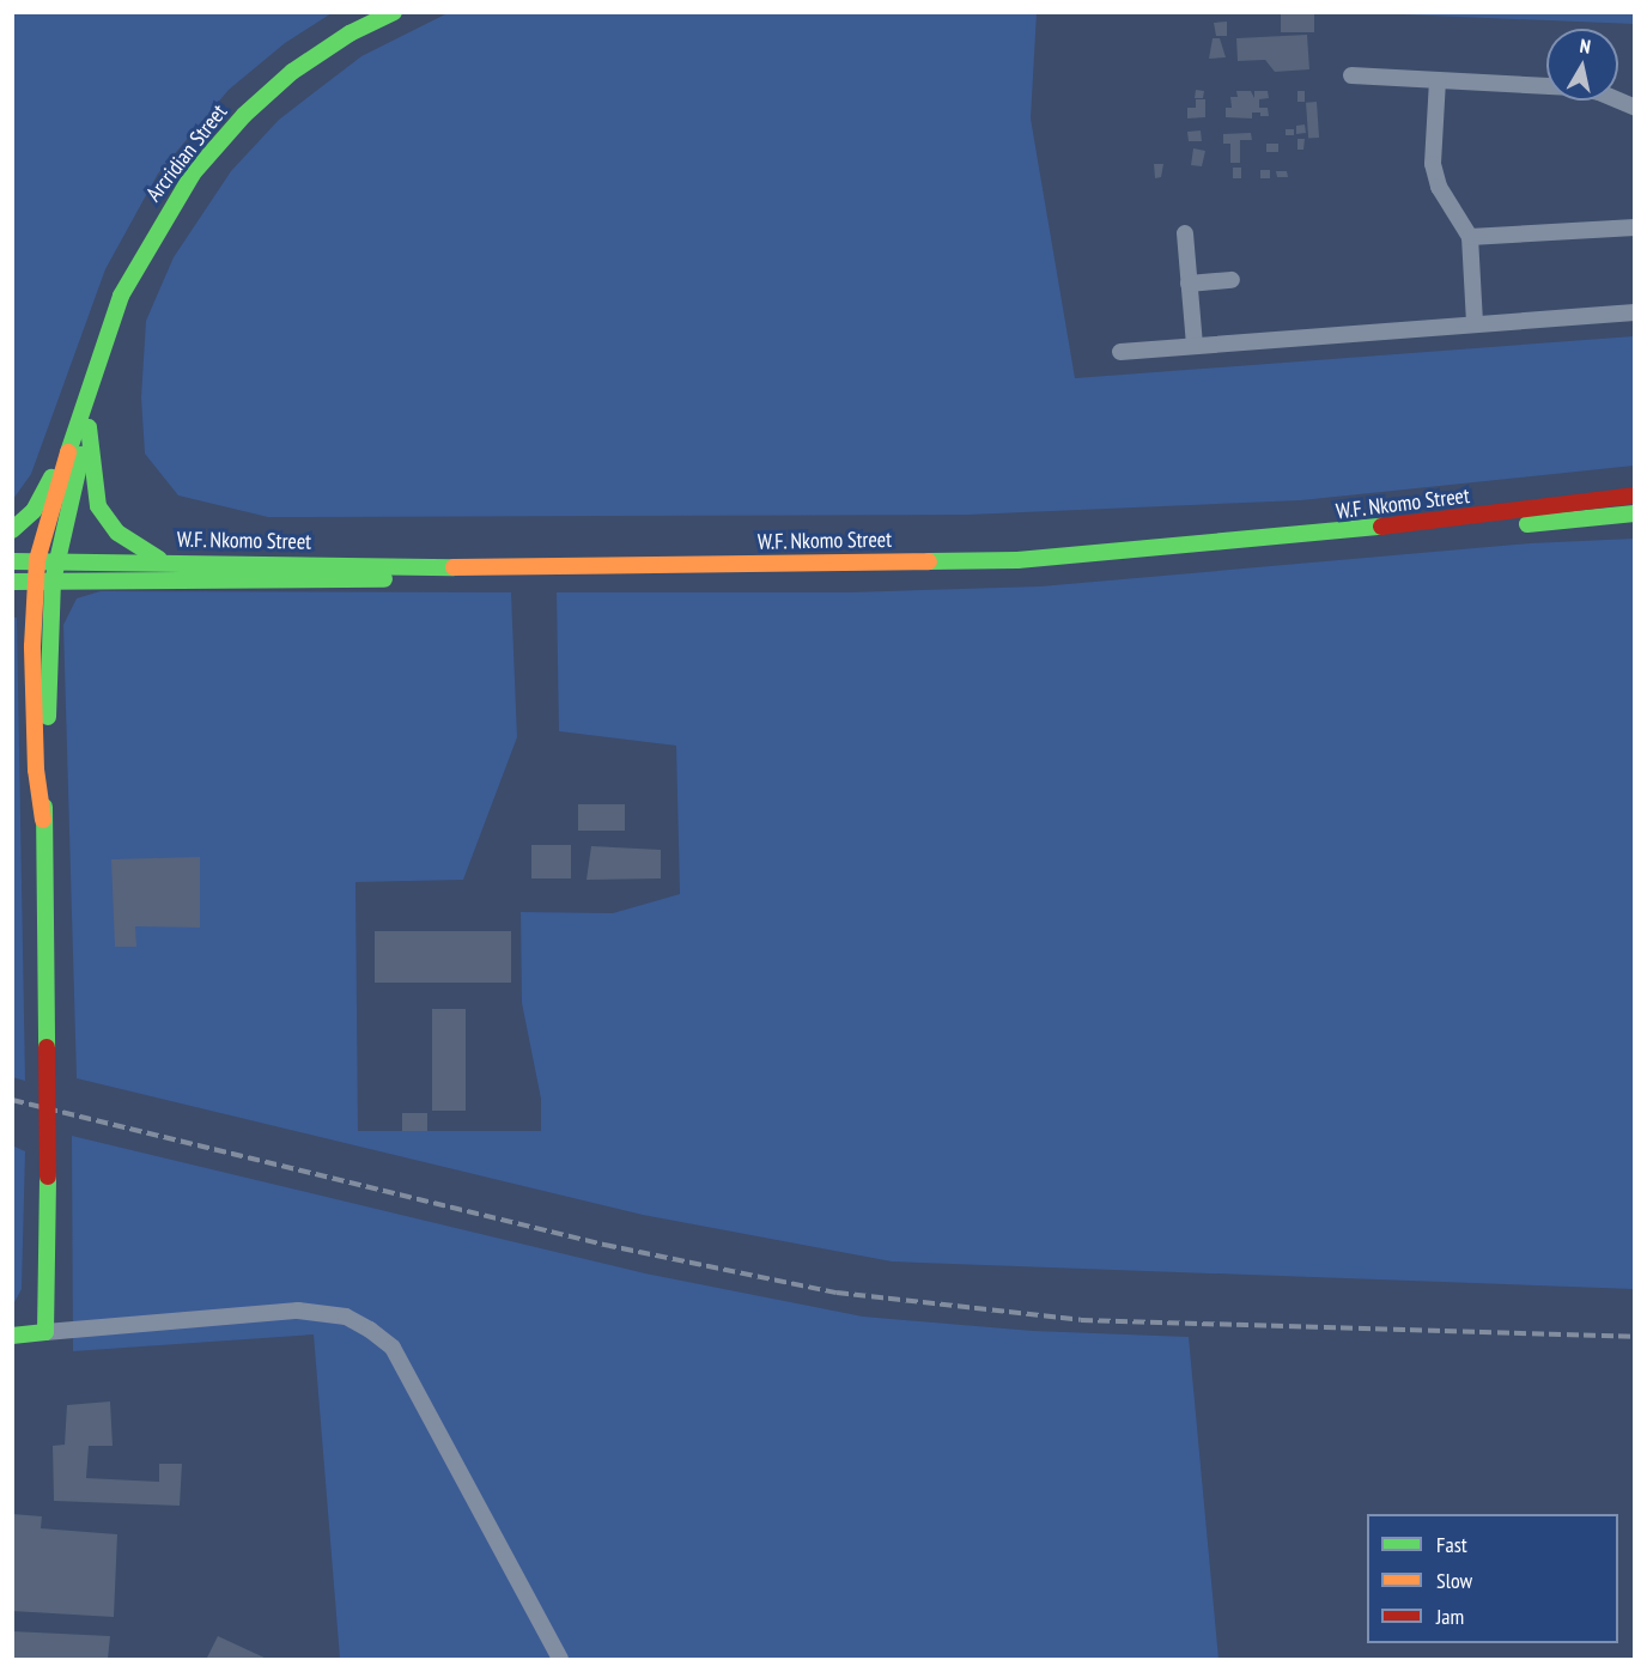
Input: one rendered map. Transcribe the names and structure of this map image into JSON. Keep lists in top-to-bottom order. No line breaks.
{"streets":{"main road":["Arcridian Street","W.F. Nkomo Street"]},"crossings":[["Arcridian Street","W.F. Nkomo Street"]],"legend":["Fast","Slow","Jam"],"north":"top"}
